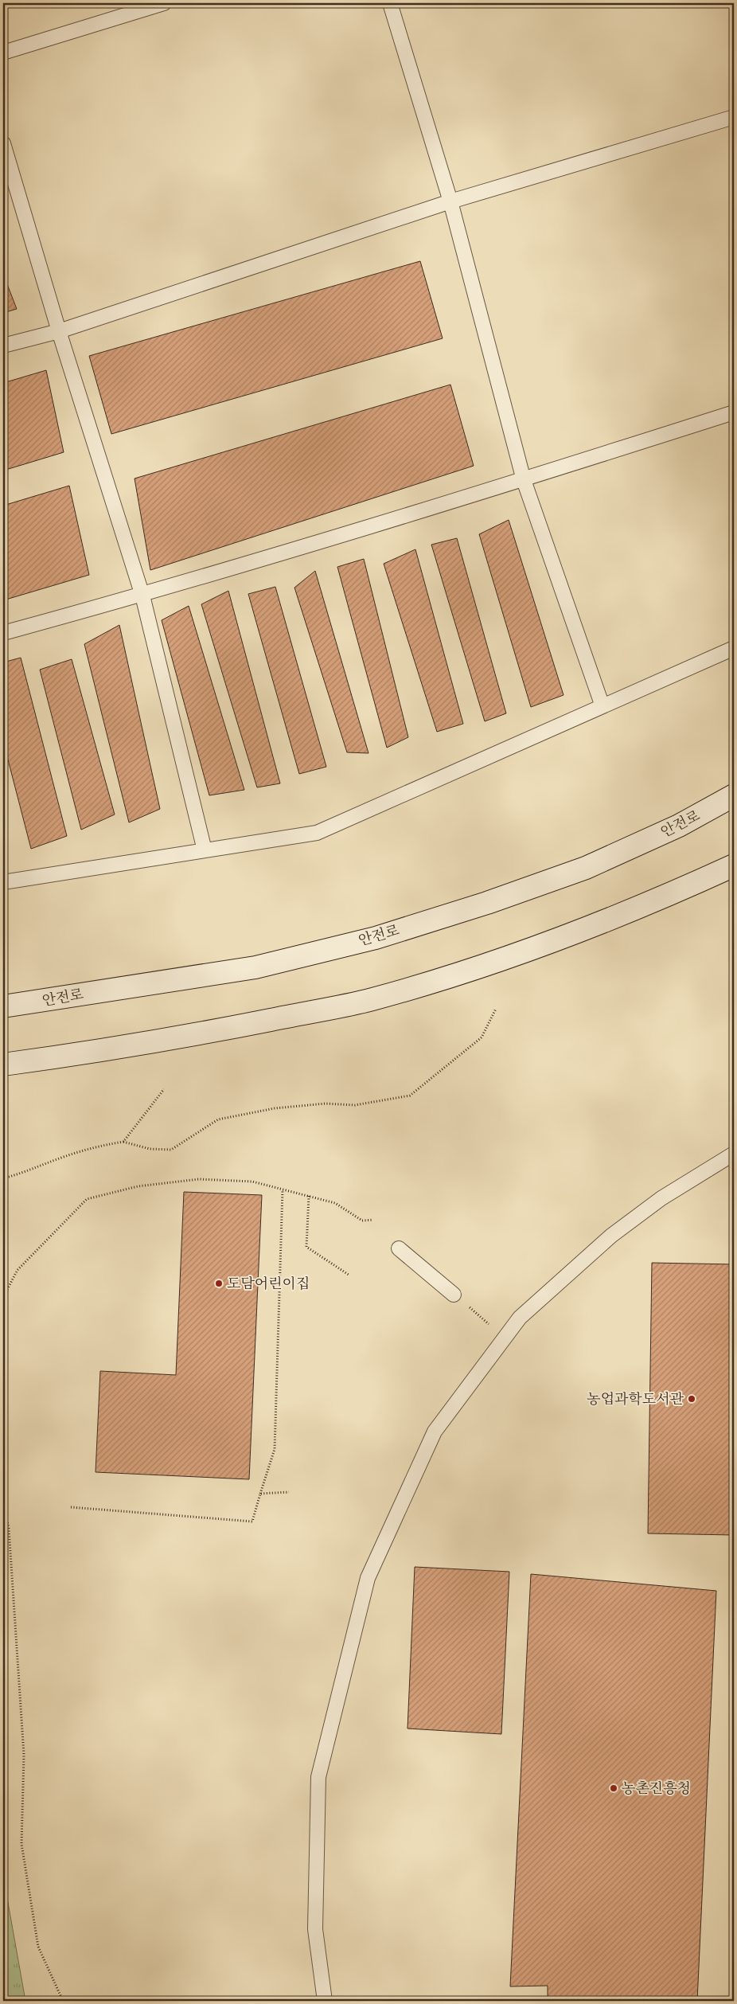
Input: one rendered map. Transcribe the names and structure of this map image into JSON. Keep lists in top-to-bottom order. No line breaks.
{"streets":{"street":["안전로"]},"places":["도담어린이집","농업과학도서관","농촌진흥청"]}
